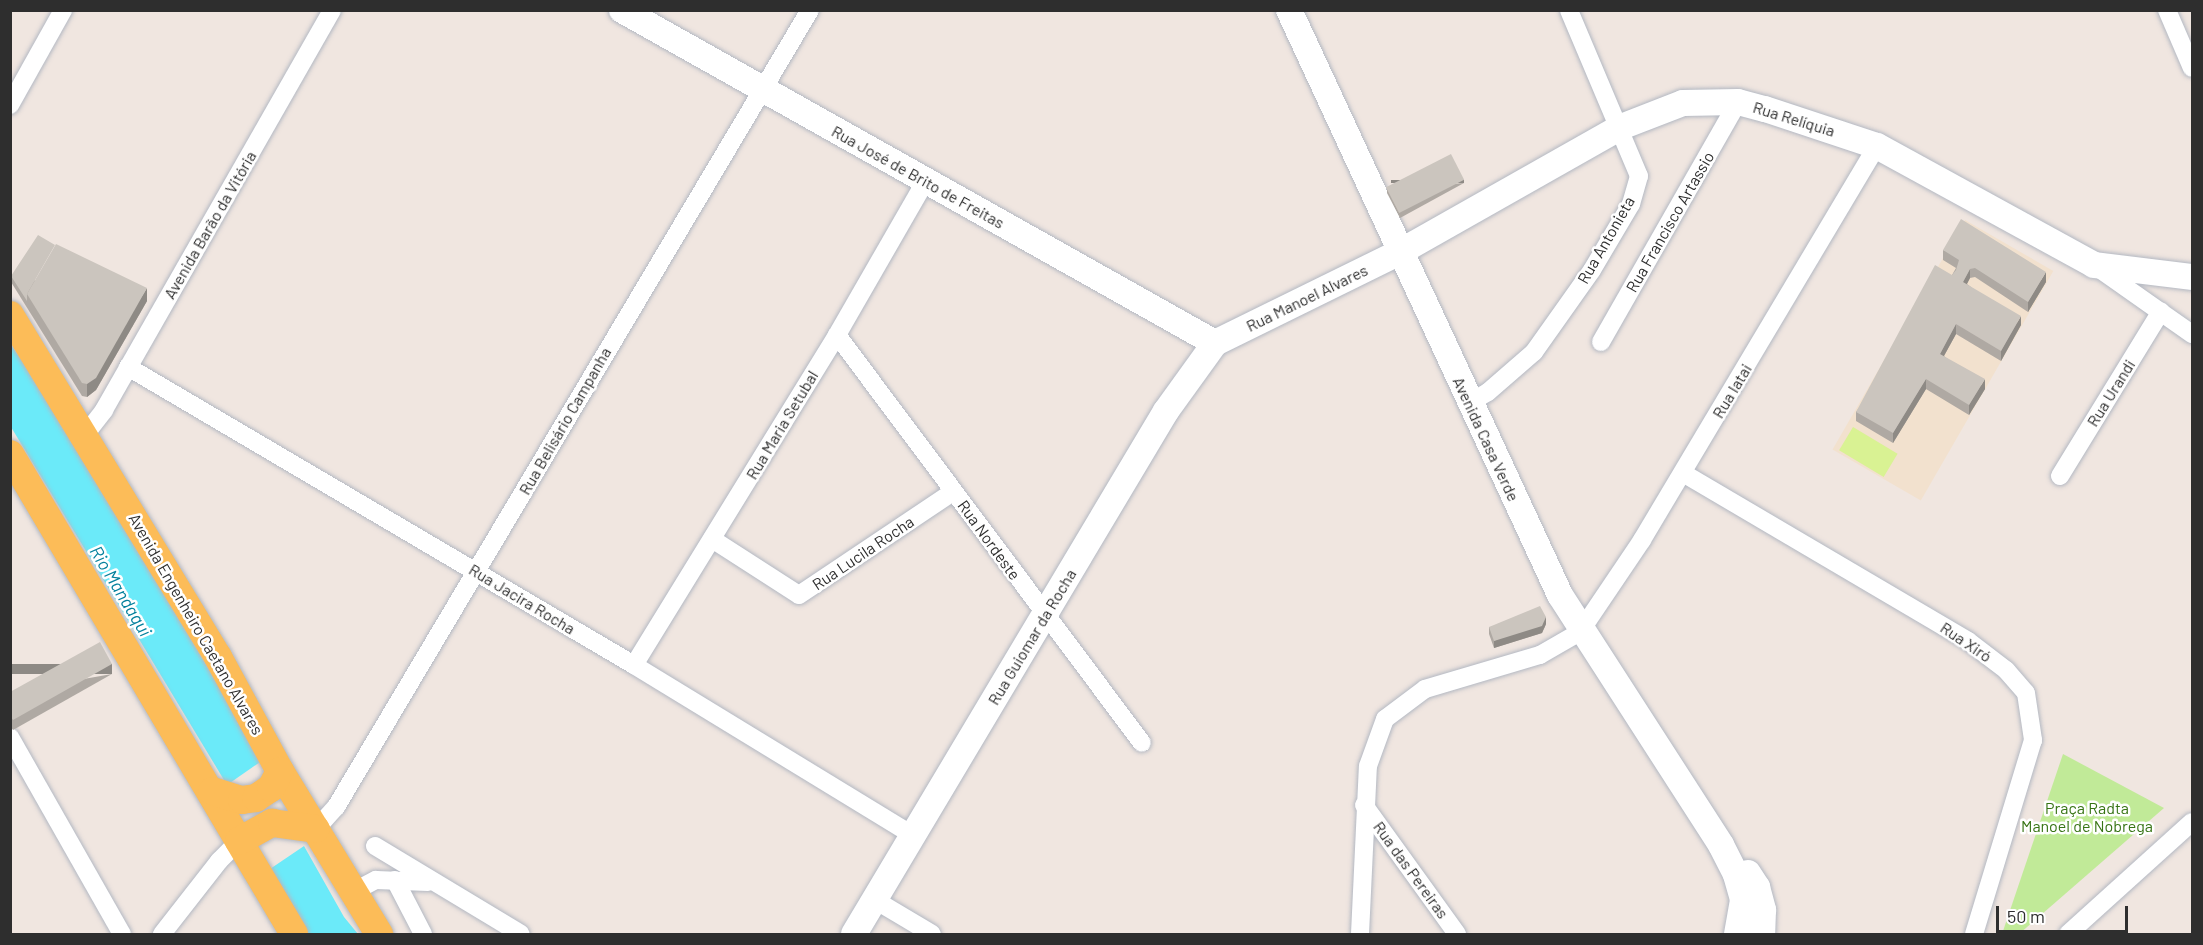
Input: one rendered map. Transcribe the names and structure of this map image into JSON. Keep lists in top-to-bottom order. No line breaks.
{"streets":{"main road":["Avenida Engenheiro Caetano Alvares"],"street":["Rua Relíquia","Rua José de Brito de Freitas","Rua Francisco Artassio","Avenida Barão da Vitória","Rua Antonieta","Rua Manoel Alvares","Rua Iatai","Rua Urandi","Rua Belisário Campanha","Rua Maria Setubal","Avenida Casa Verde","Rua Nordeste","Rua Lucila Rocha","Rua Jacira Rocha","Rua Guiomar da Rocha","Rua Xiró","Rua das Pereiras"]},"crossings":[["Rua Relíquia","Rua Francisco Artassio"],["Rua Relíquia","Rua Antonieta"],["Rua Relíquia","Rua Manoel Alvares"],["Rua Relíquia","Rua Iatai"],["Rua Relíquia","Avenida Casa Verde"],["Rua José de Brito de Freitas","Rua Manoel Alvares"],["Rua José de Brito de Freitas","Rua Belisário Campanha"],["Rua José de Brito de Freitas","Rua Maria Setubal"],["Rua José de Brito de Freitas","Rua Guiomar da Rocha"],["Avenida Barão da Vitória","Rua Jacira Rocha"],["Avenida Barão da Vitória","Avenida Engenheiro Caetano Alvares"],["Rua Antonieta","Avenida Casa Verde"],["Rua Manoel Alvares","Avenida Casa Verde"],["Rua Manoel Alvares","Rua Guiomar da Rocha"],["Rua Iatai","Avenida Casa Verde"],["Rua Iatai","Rua Xiró"],["Rua Belisário Campanha","Rua Jacira Rocha"],["Rua Belisário Campanha","Avenida Engenheiro Caetano Alvares"],["Rua Maria Setubal","Rua Nordeste"],["Rua Maria Setubal","Rua Lucila Rocha"],["Rua Maria Setubal","Rua Jacira Rocha"],["Rua Nordeste","Rua Lucila Rocha"],["Rua Nordeste","Rua Guiomar da Rocha"],["Rua Jacira Rocha","Rua Guiomar da Rocha"]],"water":["Rio Mandaqui"],"parks":["Praça Radta Manoel de Nobrega"],"scale_bar":"50 m"}
